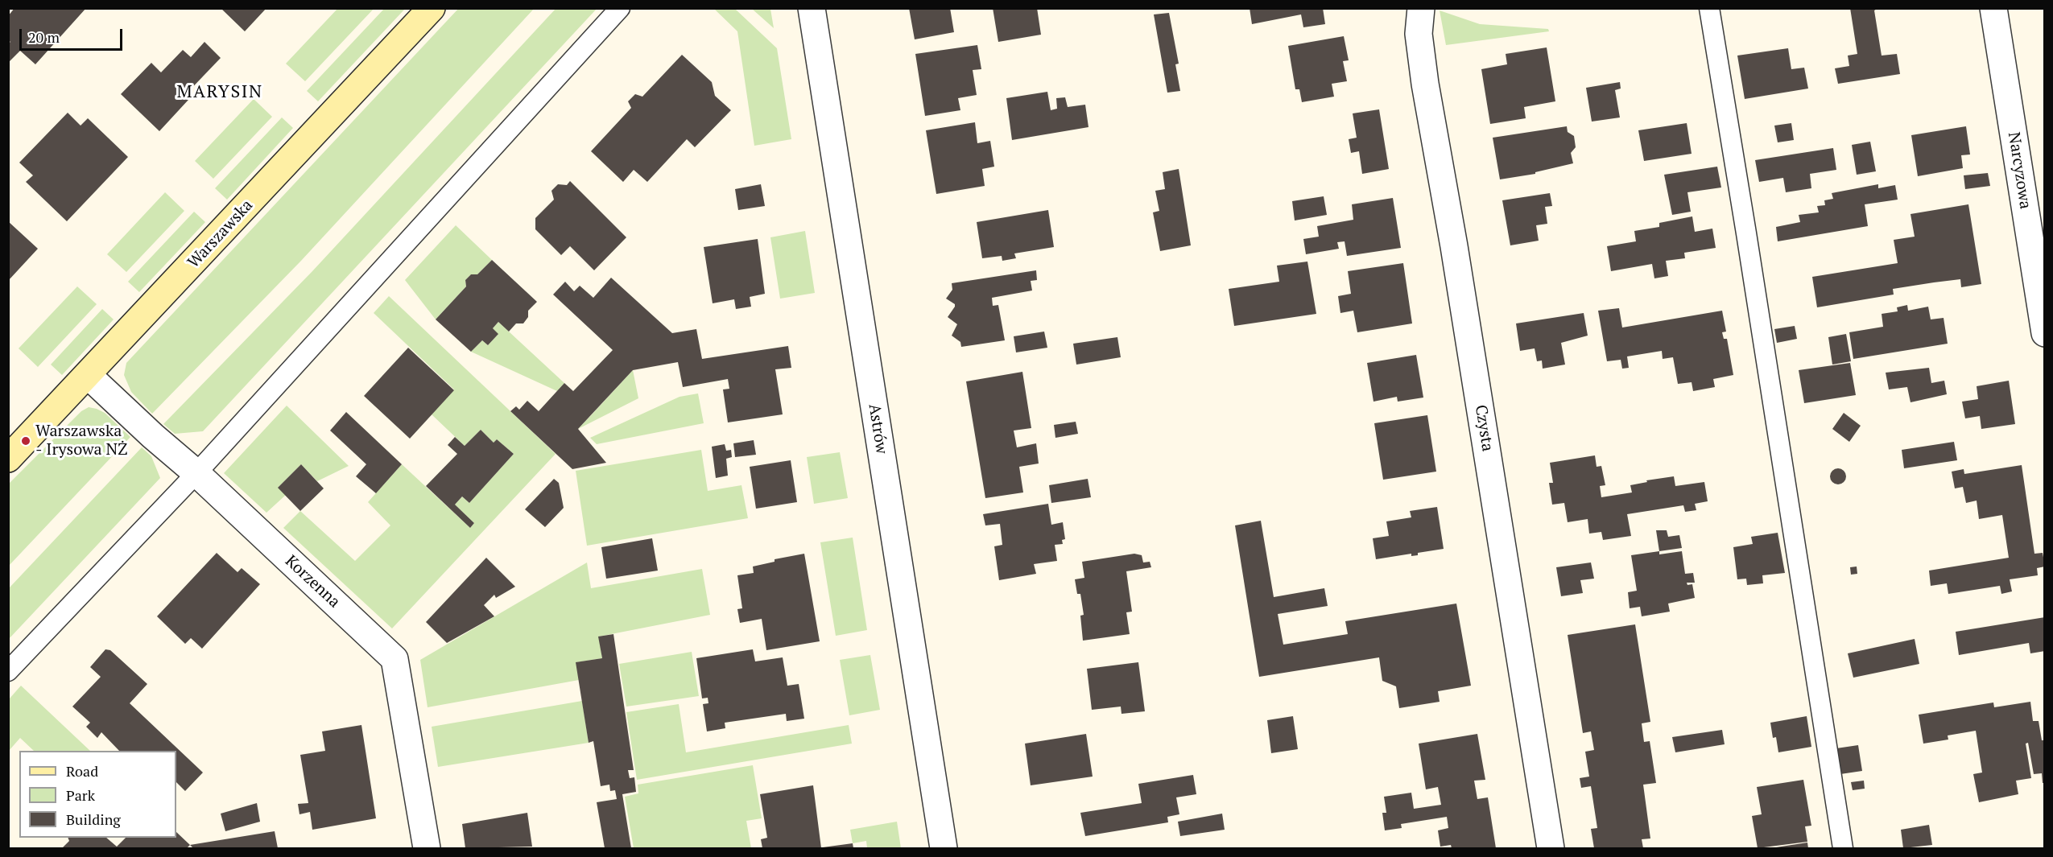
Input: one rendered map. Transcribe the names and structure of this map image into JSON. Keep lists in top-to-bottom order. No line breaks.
{"streets":{"street":["Narcyzowa","Warszawska","Czysta","Astrów","Korzenna"]},"crossings":[["Warszawska","Korzenna"]],"districts":["MARYSIN"],"places":["Warszawska - Irysowa NŻ"],"legend":["Road","Park","Building"],"scale_bar":"20 m"}
